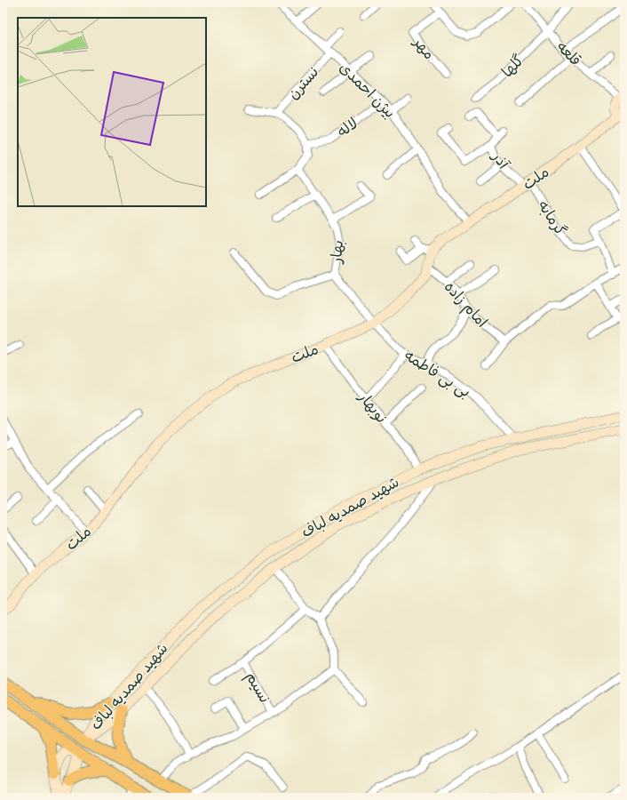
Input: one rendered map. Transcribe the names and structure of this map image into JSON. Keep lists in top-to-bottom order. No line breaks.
{"streets":{"main road":["ملت","شهید صمدیه لباف"],"street":["مهر","قلعه","گلها","نسترن","بیژن احمدی","لاله","آذر","گرمابه","بهار","امام زاده","بی بی فاطمه","نوبهار","نسیم"]},"crossings":[["قلعه","گلها"],["نسترن","بیژن احمدی"],["بیژن احمدی","لاله"],["بیژن احمدی","ملت"],["آذر","ملت"],["آذر","گرمابه"],["ملت","گرمابه"],["ملت","بهار"],["ملت","امام زاده"],["ملت","بی بی فاطمه"],["ملت","نوبهار"],["بهار","بی بی فاطمه"],["بی بی فاطمه","شهید صمدیه لباف"],["نوبهار","شهید صمدیه لباف"]]}
